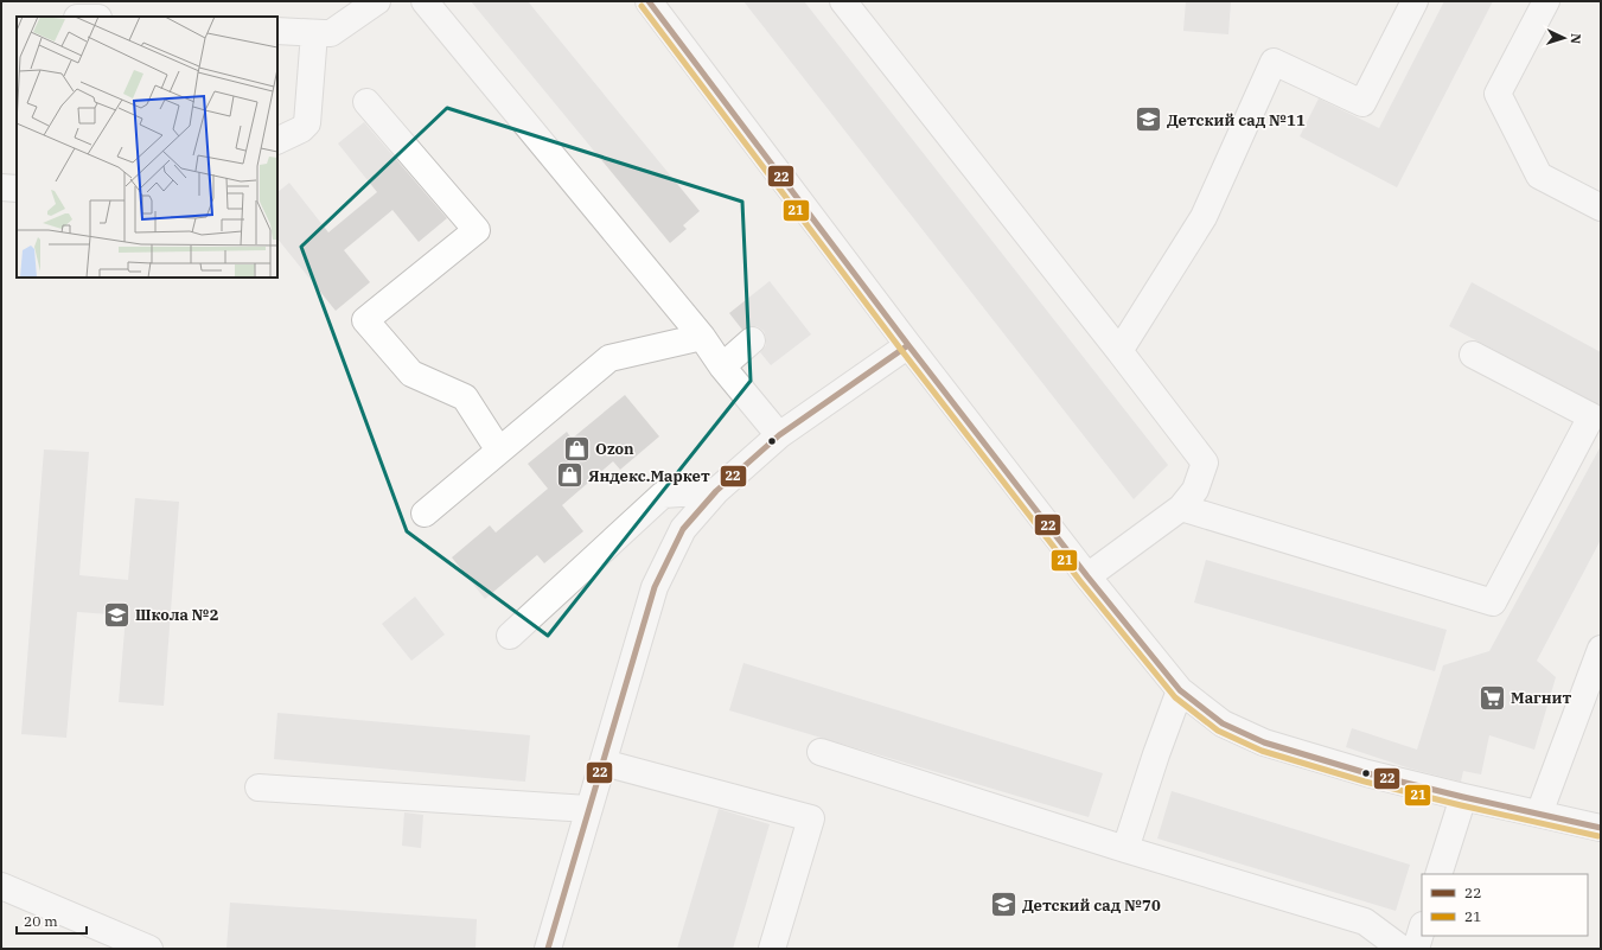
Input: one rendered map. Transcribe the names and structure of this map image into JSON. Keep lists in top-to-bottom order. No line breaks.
{"places":{"school or university":["Детский сад №11","Школа №2","Детский сад №70"],"shop":["Ozon","Яндекс.Маркет"],"supermarket":["Магнит"]},"lines":["transit line 22","transit line 21"],"legend":["22","21"],"scale_bar":"20 m","north":"right"}
